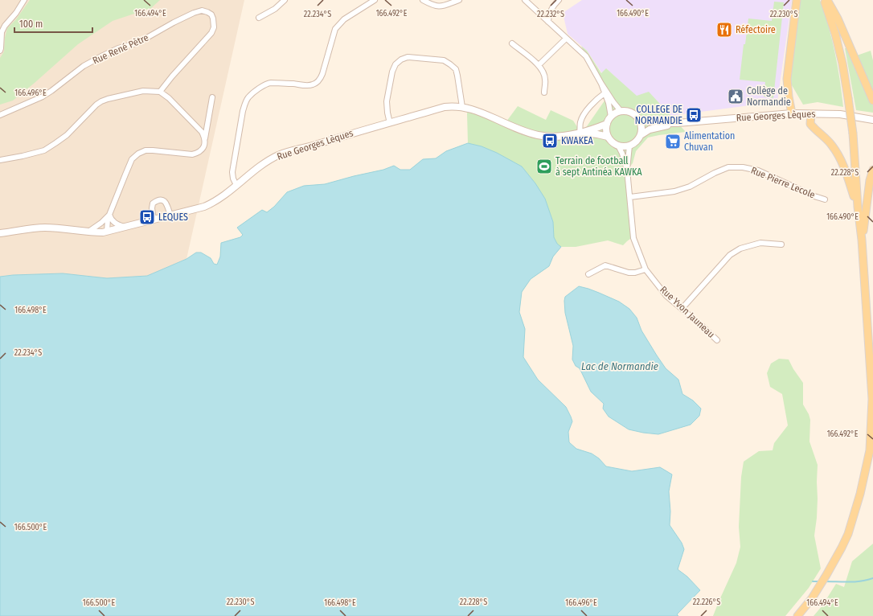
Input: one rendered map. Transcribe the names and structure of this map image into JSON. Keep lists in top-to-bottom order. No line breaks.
{"streets":{"main road":["Rue Georges Lèques"],"street":["Rue René Pètre","Rue Pierre Lecole","Rue Yvon Jauneau"]},"crossings":[["Rue Georges Lèques","Rue Yvon Jauneau"],["Rue Pierre Lecole","Rue Yvon Jauneau"]],"water":["Lac de Normandie"],"places":{"restaurant":["Réfectoire"],"public building":["Collège de Normandie"],"bus stop":["COLLEGE DE NORMANDIE","KWAKEA","LEQUES"],"supermarket":["Alimentation Chuvan"],"sports":["Terrain de football à sept Antinéa KAWKA"]},"scale_bar":"100 m","coordinates":["166.490°E","166.494°E","166.492°E","22.234°S","22.232°S","22.230°S","166.496°E","22.228°S","166.498°E","166.500°E","22.226°S"]}
